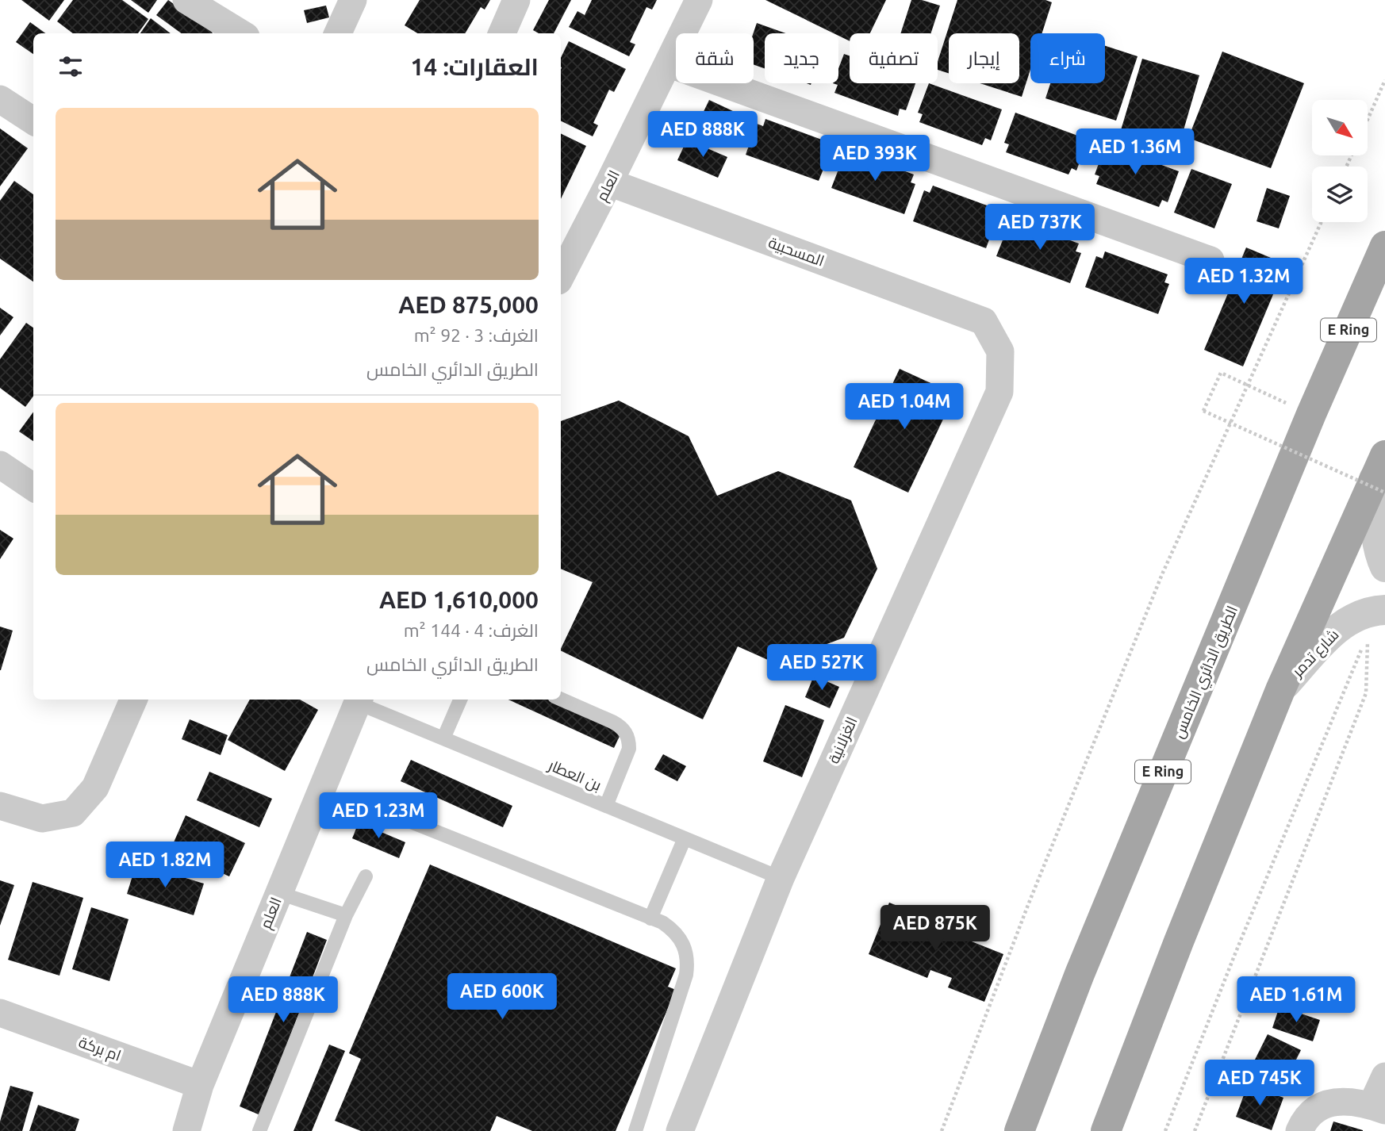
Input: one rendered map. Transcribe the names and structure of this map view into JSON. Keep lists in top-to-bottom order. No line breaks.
{"streets":{"main road":["E Ring","الطريق الدائري الخامس"],"street":["العلم","المسحبية","شارع تدمر","الغزلانية","ام بركة"],"lane":["بن العطار"]},"crossings":[["العلم","المسحبية"],["العلم","بن العطار"],["العلم","ام بركة"],["المسحبية","الغزلانية"],["الغزلانية","بن العطار"]],"north":"bottom right","page":{"chip":["شراء","إيجار","تصفية","جديد","شقة"],"heading":"العقارات: 14","list":[{"name":"AED 875,000","note":"الغرف: 3 · 92 m² · الطريق الدائري الخامس"},{"name":"AED 1,610,000","note":"الغرف: 4 · 144 m² · الطريق الدائري الخامس"}],"price":["AED 888K","AED 1.36M","AED 393K","AED 737K","AED 1.32M","AED 1.04M","AED 527K","AED 1.23M","AED 1.82M","AED 875K","AED 600K","AED 888K","AED 1.61M","AED 745K"]}}
